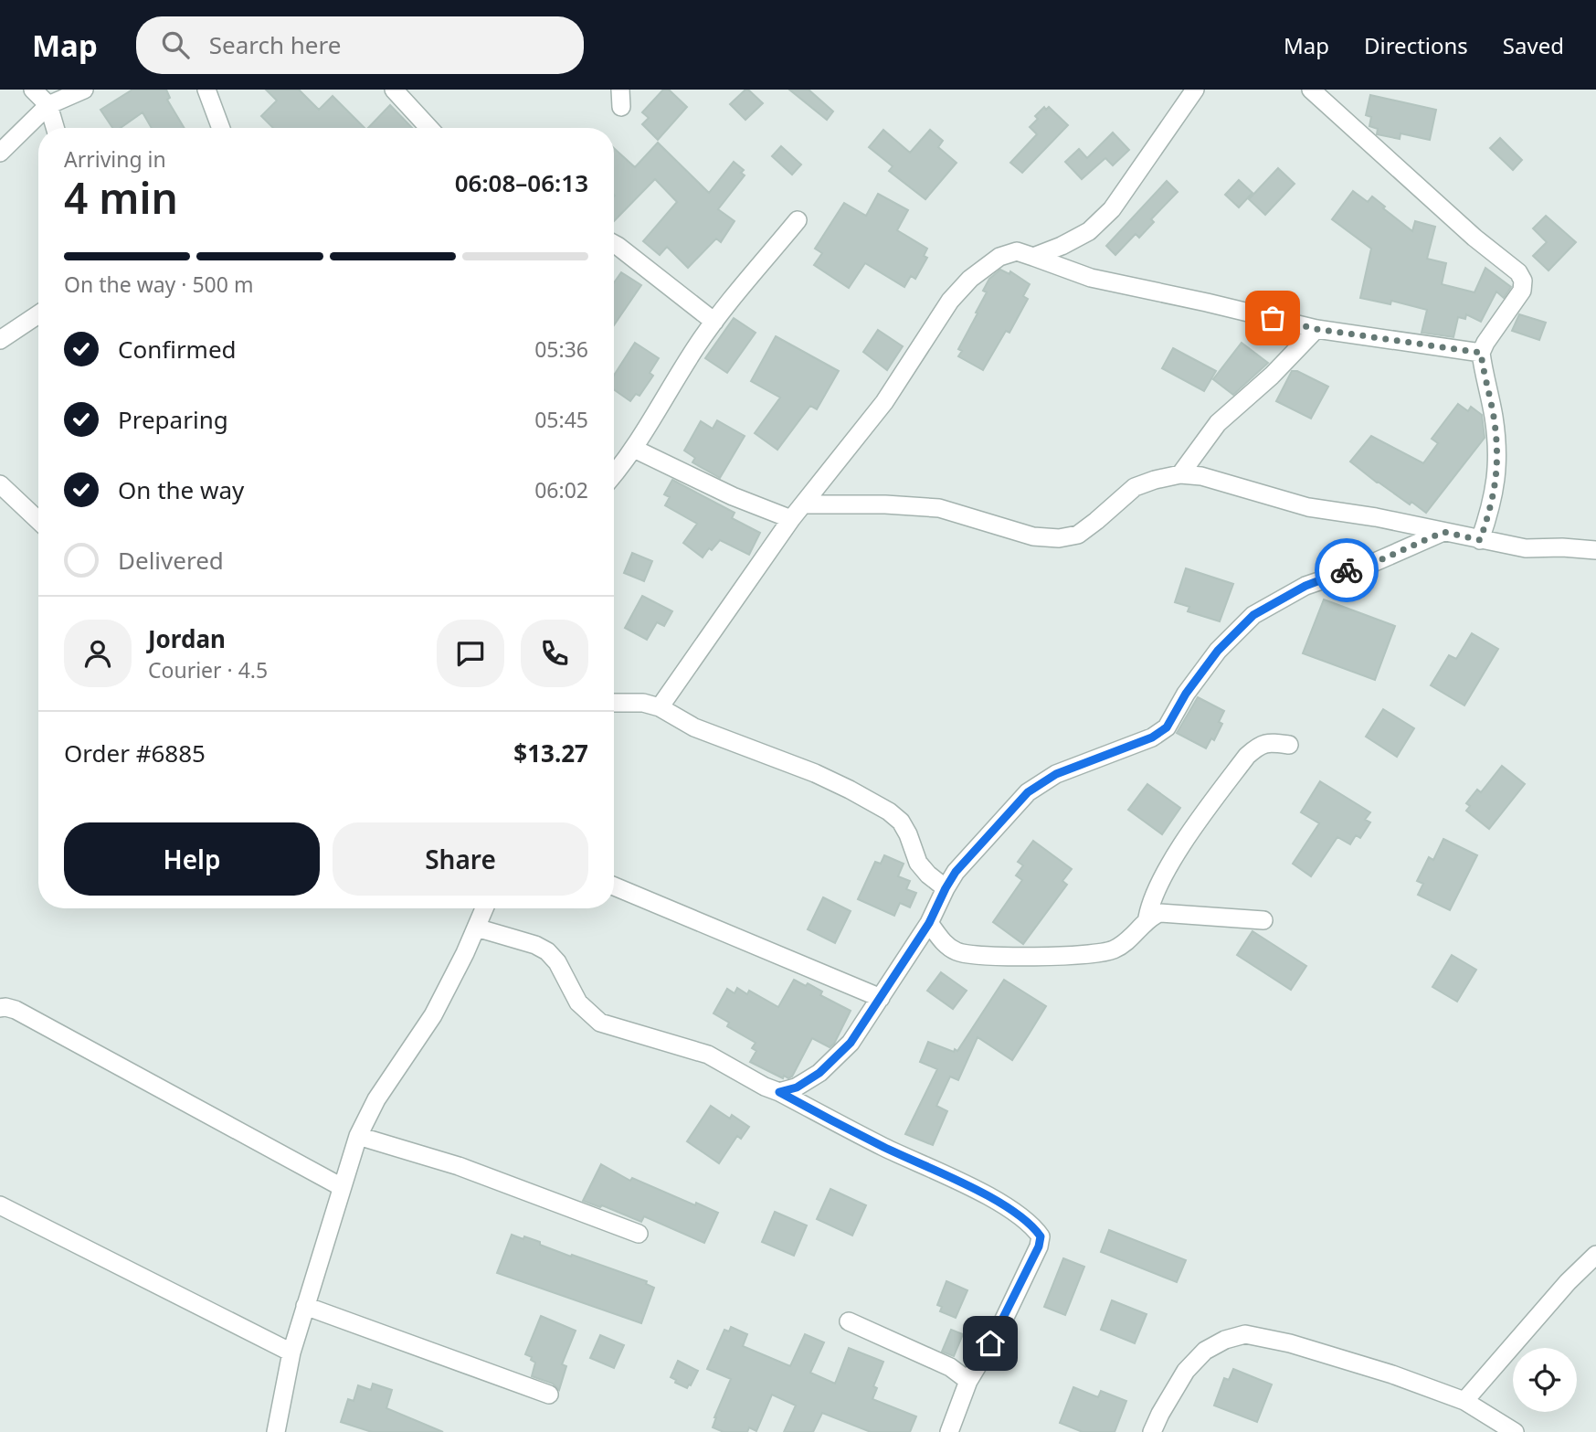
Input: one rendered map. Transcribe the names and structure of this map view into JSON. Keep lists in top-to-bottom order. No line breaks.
{"page":{"header":"Map","search":"Search here","nav":["Map","Directions","Saved"],"heading":["4 min","Arriving in","06:08–06:13"],"panel":["Jordan","Courier · 4.5","Order #6885","$13.27"],"bar":"On the way · 500 m","list":[["Confirmed","05:36"],["Preparing","05:45"],["On the way","06:02"],"Delivered"],"buttons":["Help","Share"]}}
